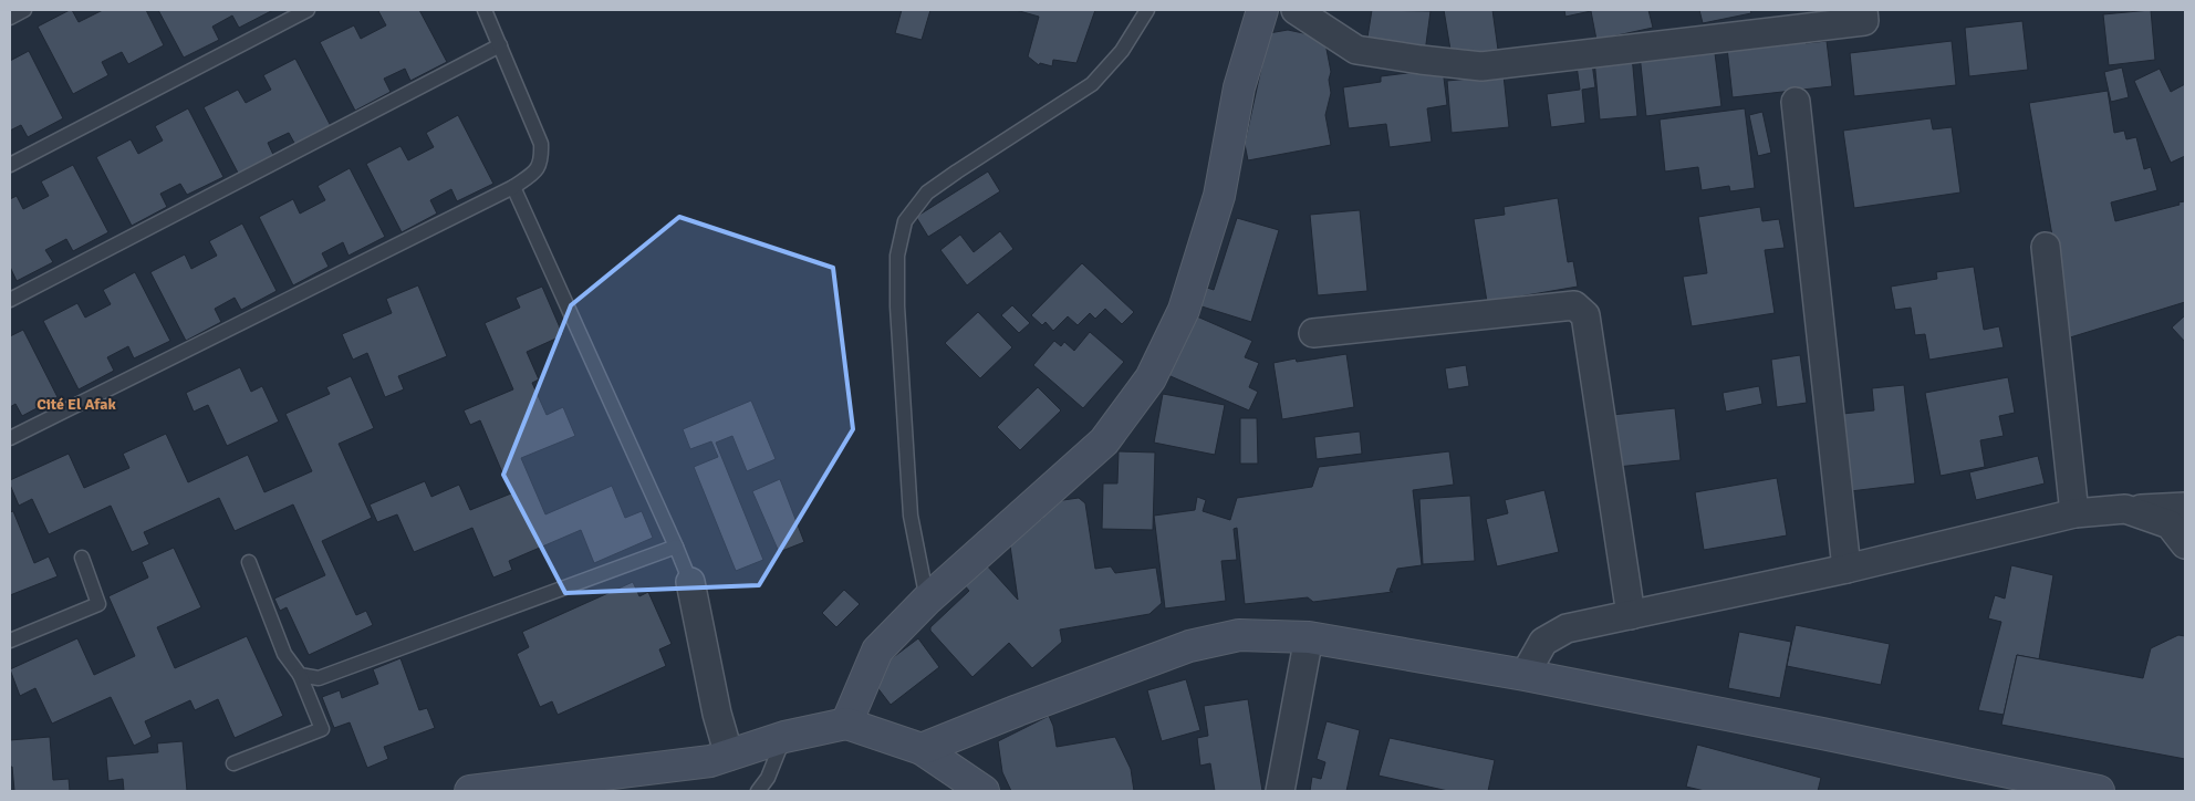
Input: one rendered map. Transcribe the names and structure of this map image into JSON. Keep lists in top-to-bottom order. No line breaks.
{"districts":["Cité El Afak"]}
